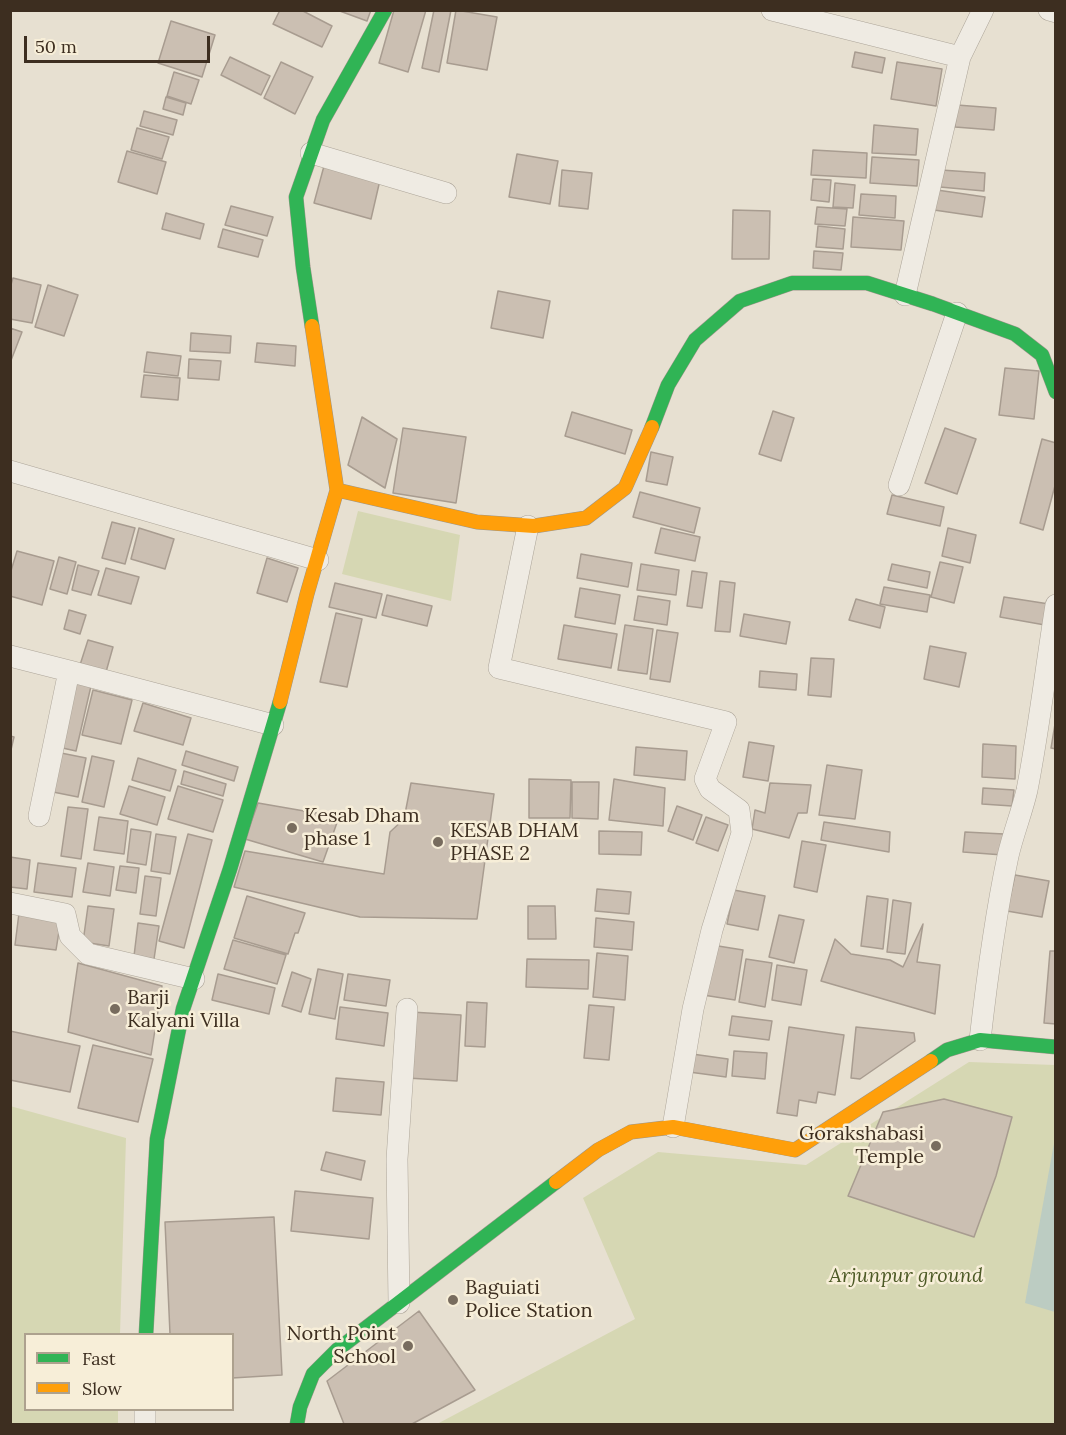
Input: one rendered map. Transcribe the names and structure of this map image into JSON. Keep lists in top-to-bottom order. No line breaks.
{"parks":["Arjunpur ground"],"places":["Kesab Dham phase 1","KESAB DHAM PHASE 2","Barji Kalyani Villa","Gorakshabasi Temple","Baguiati Police Station","North Point School"],"legend":["Fast","Slow"],"scale_bar":"50 m"}
